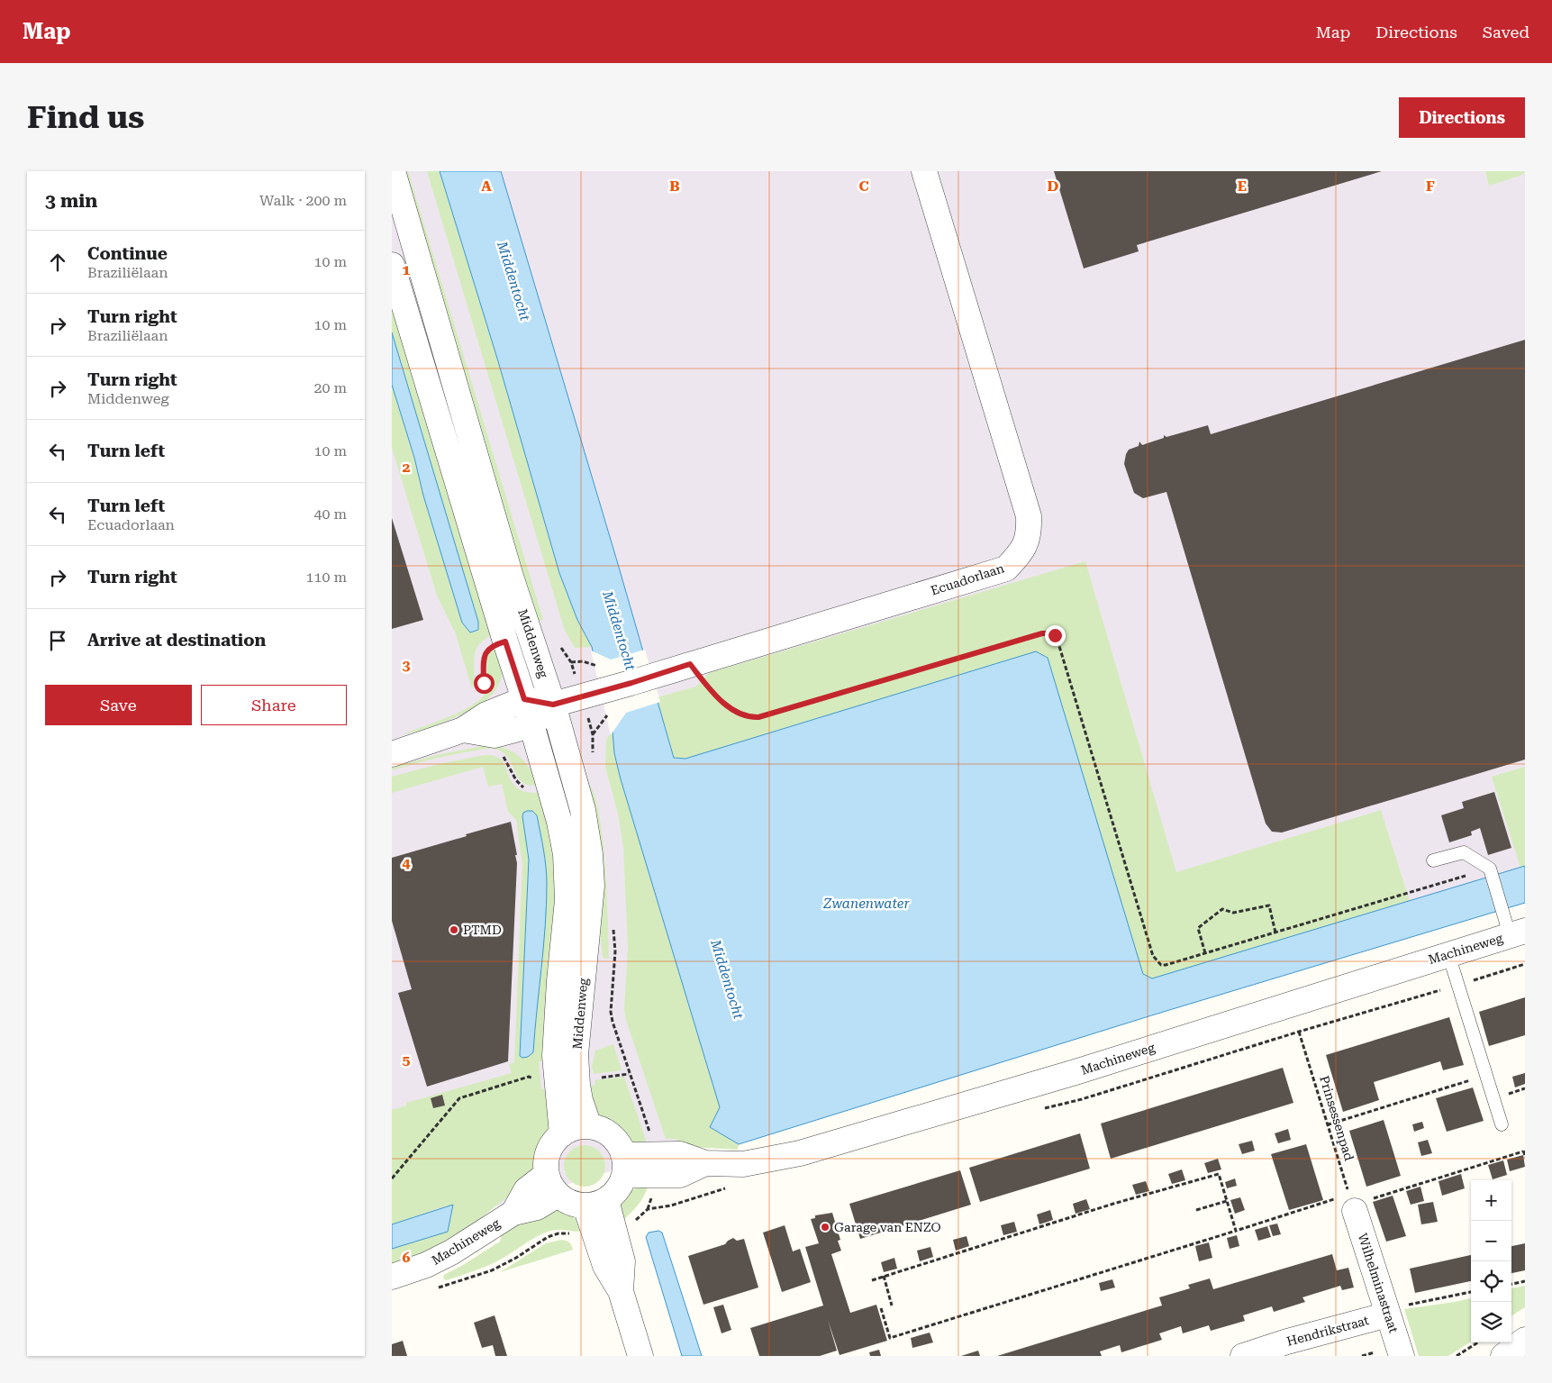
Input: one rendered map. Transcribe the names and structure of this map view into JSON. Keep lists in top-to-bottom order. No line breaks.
{"streets":{"street":["Ecuadorlaan","Middenweg","Machineweg","Wilhelminastraat","Hendrikstraat"],"path":["Prinsessenpad"]},"crossings":[["Ecuadorlaan","Middenweg"],["Middenweg","Machineweg"],["Prinsessenpad","Wilhelminastraat"],["Wilhelminastraat","Hendrikstraat"]],"water":["Middentocht","Zwanenwater"],"places":["PTMD","Garage van ENZO"],"page":{"header":"Map","nav":["Map","Directions","Saved"],"buttons":["Directions",["Save","Share"]],"title":"Find us","heading":["3 min","Walk · 200 m"],"list":[["Continue","Braziliëlaan","10 m"],["Turn right","Braziliëlaan","10 m"],["Turn right","Middenweg","20 m"],["Turn left","10 m"],["Turn left","Ecuadorlaan","40 m"],["Turn right","110 m"],"Arrive at destination"],"map_buttons":["+","−"]},"grid":{"columns":["A","B","C","D","E","F"],"rows":["1","2","3","4","5","6"]}}
